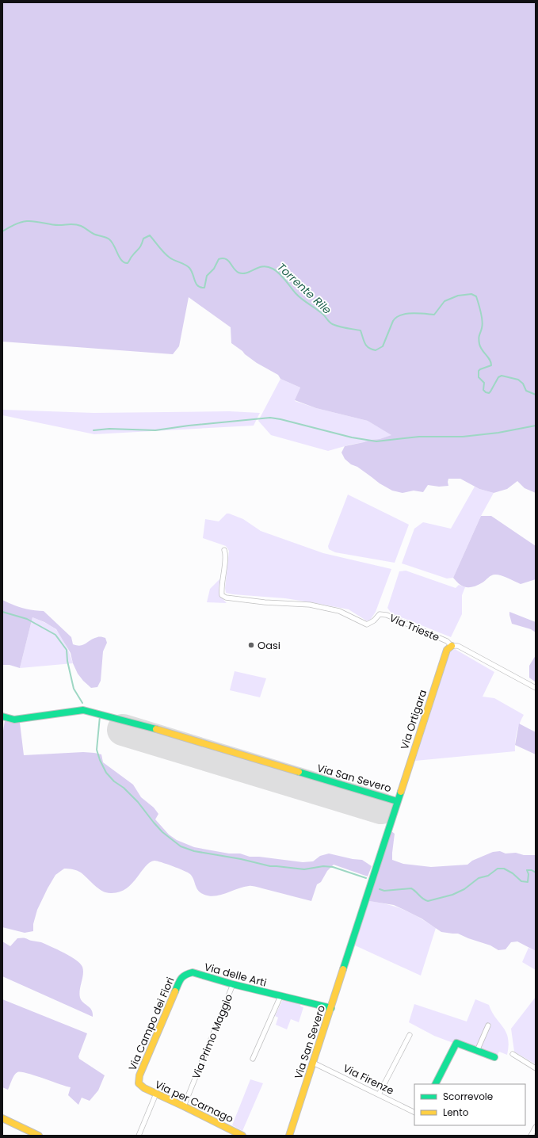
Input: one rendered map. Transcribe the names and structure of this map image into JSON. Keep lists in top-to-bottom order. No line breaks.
{"streets":{"street":["Via Trieste","Via Ortigara","Via San Severo","Via delle Arti","Via Campo dei Fiori","Via Primo Maggio","Via Firenze","Via per Carnago"]},"crossings":[["Via Trieste","Via Ortigara"],["Via Ortigara","Via San Severo"],["Via San Severo","Via delle Arti"],["Via San Severo","Via Firenze"],["Via delle Arti","Via Campo dei Fiori"],["Via delle Arti","Via Primo Maggio"],["Via Campo dei Fiori","Via per Carnago"],["Via Primo Maggio","Via per Carnago"]],"water":["Torrente Rile"],"places":["Oasi"],"legend":["Scorrevole","Lento"]}
